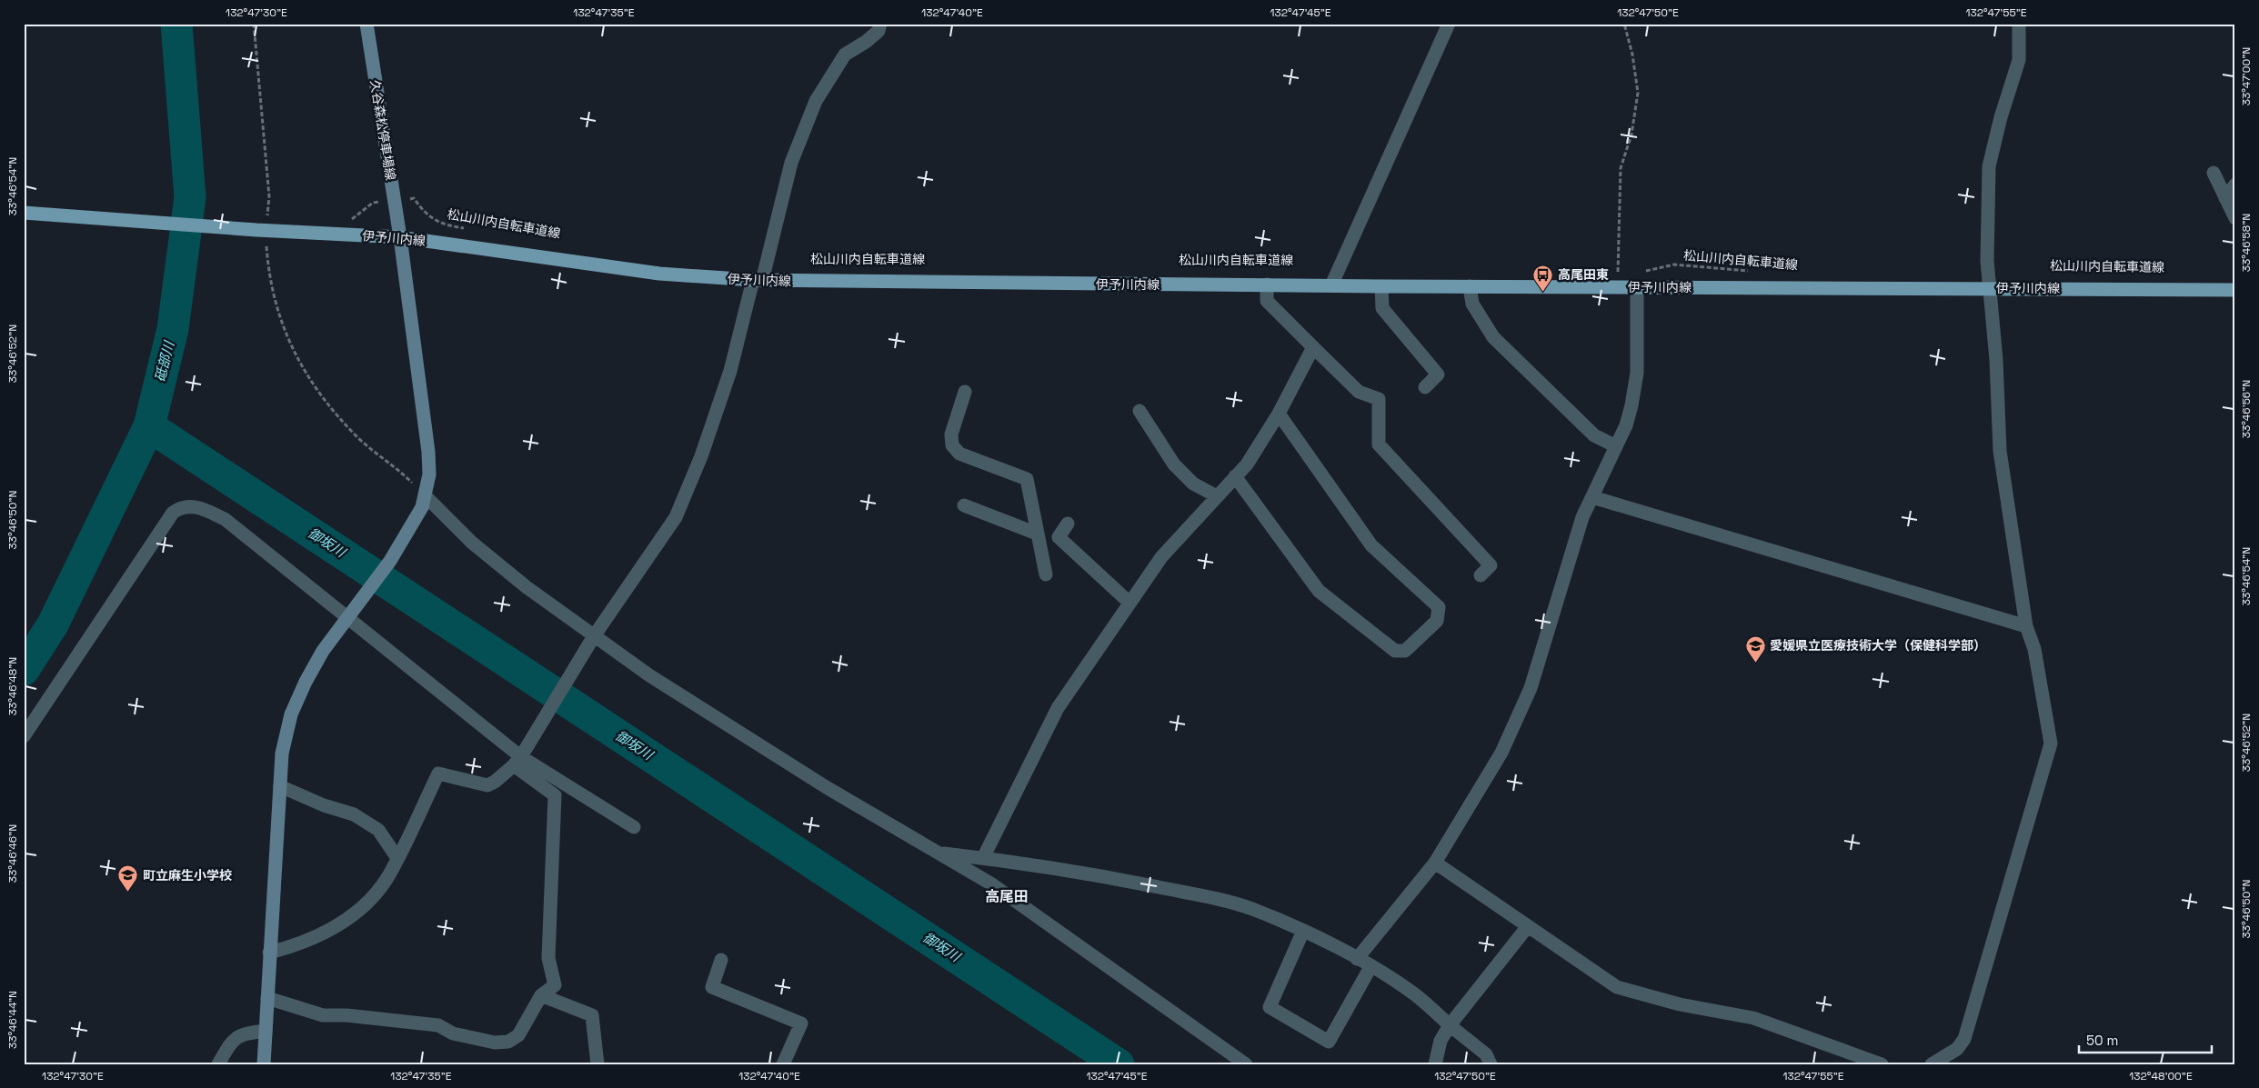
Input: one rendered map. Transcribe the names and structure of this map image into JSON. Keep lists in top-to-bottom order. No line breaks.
{"streets":{"main road":["伊予川内線"],"street":["久谷森松停車場線"],"path":["松山川内自転車道線"]},"crossings":[["久谷森松停車場線","伊予川内線"]],"districts":["高尾田"],"water":["砥部川","御坂川"],"places":{"bus stop":["高尾田東"],"school or university":["愛媛県立医療技術大学（保健科学部）","町立麻生小学校"]},"scale_bar":"50 m","coordinates":["132°47'30\"E","132°47'35\"E","132°47'40\"E","132°47'45\"E","132°47'50\"E","132°47'55\"E","33°47'00\"N","33°46'54\"N","33°46'58\"N","33°46'52\"N","33°46'56\"N","33°46'50\"N","33°46'48\"N","33°46'46\"N","33°46'44\"N","132°48'00\"E"]}
